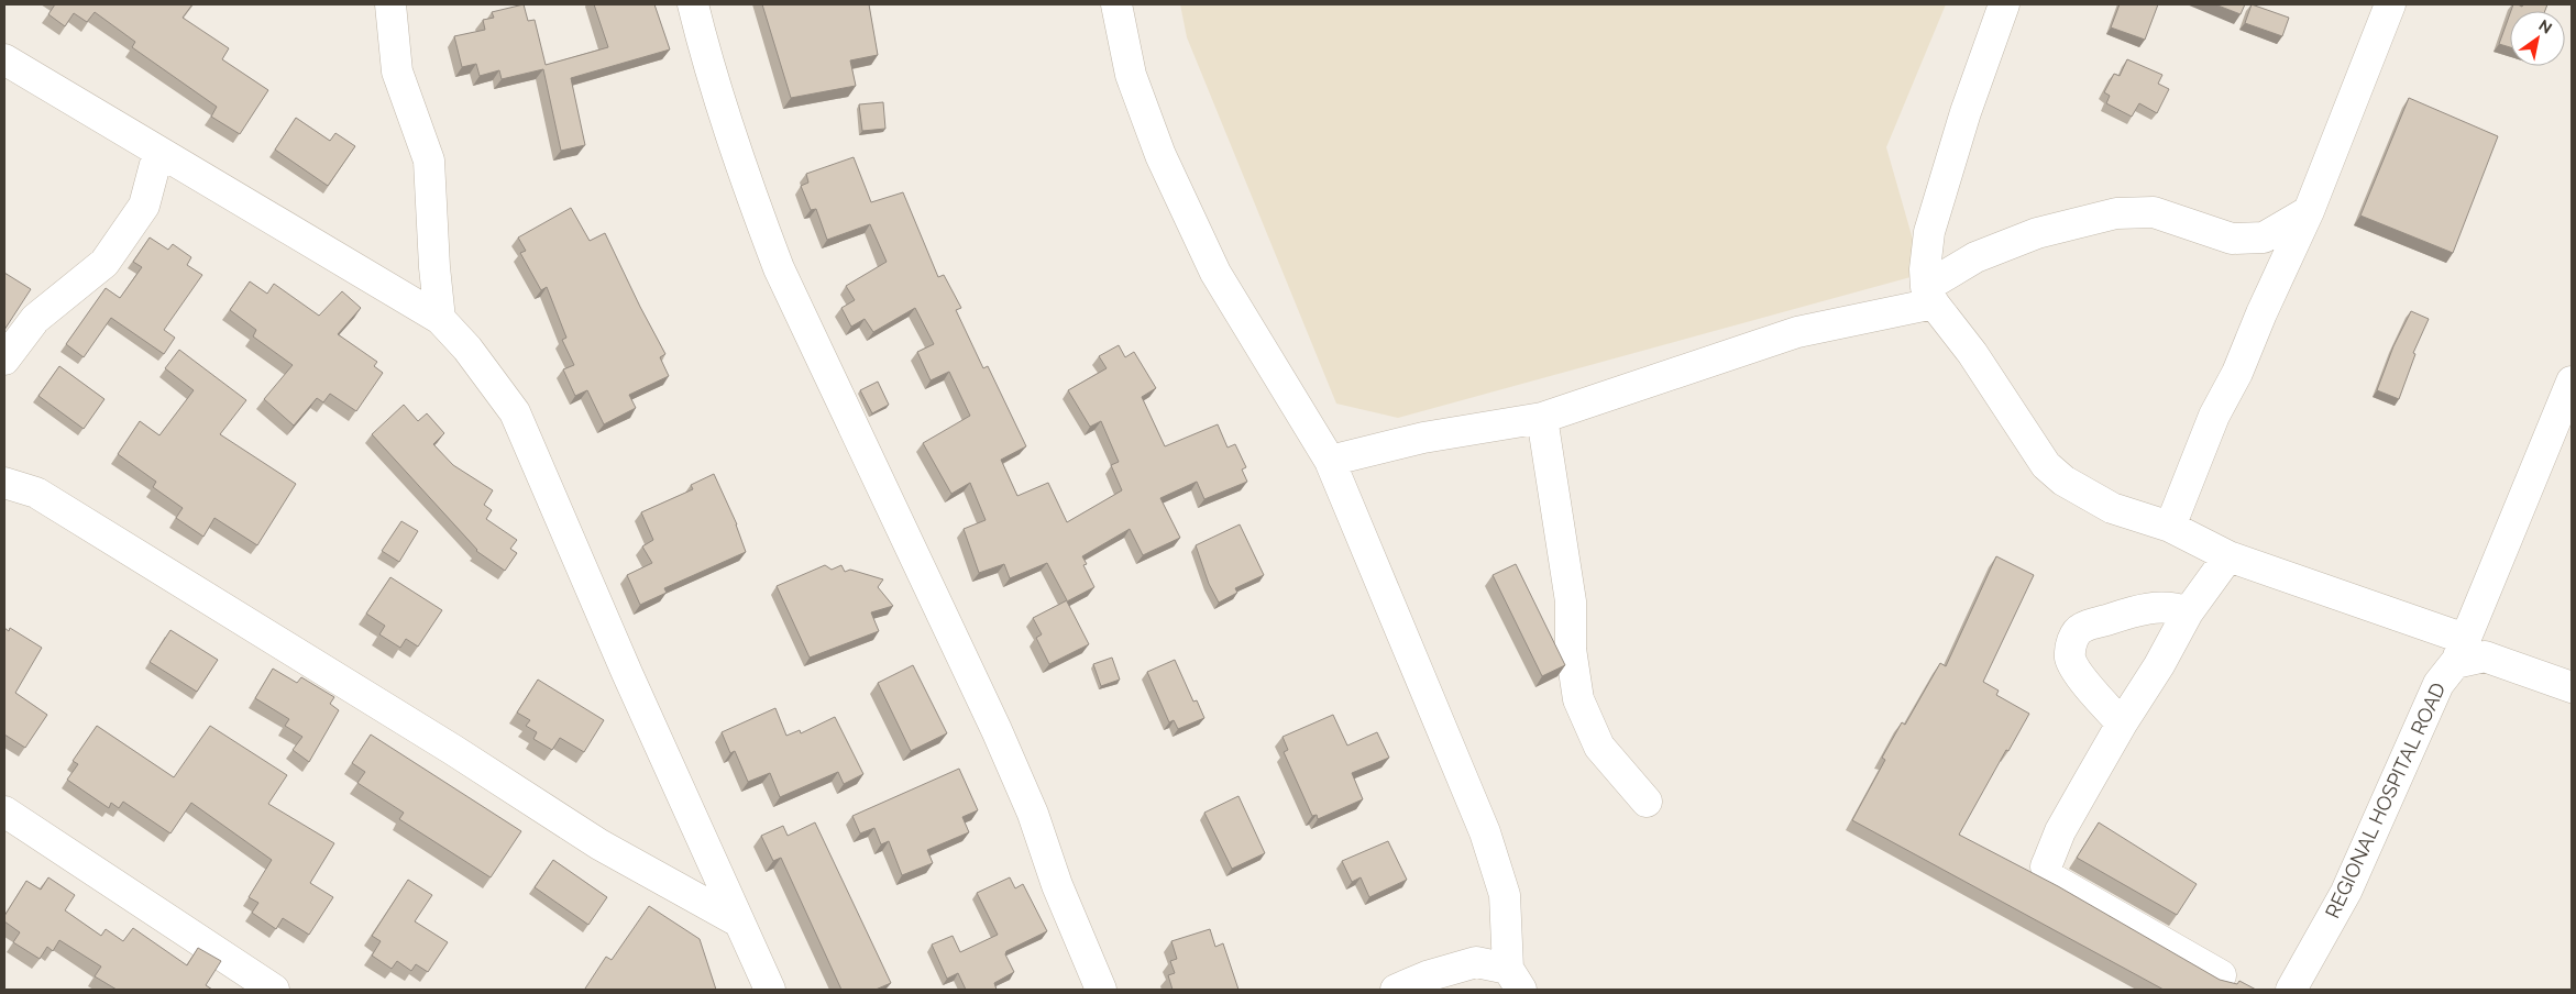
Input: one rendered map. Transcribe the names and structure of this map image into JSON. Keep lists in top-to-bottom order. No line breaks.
{"streets":{"street":["REGIONAL HOSPITAL ROAD"]},"north":"top right"}
